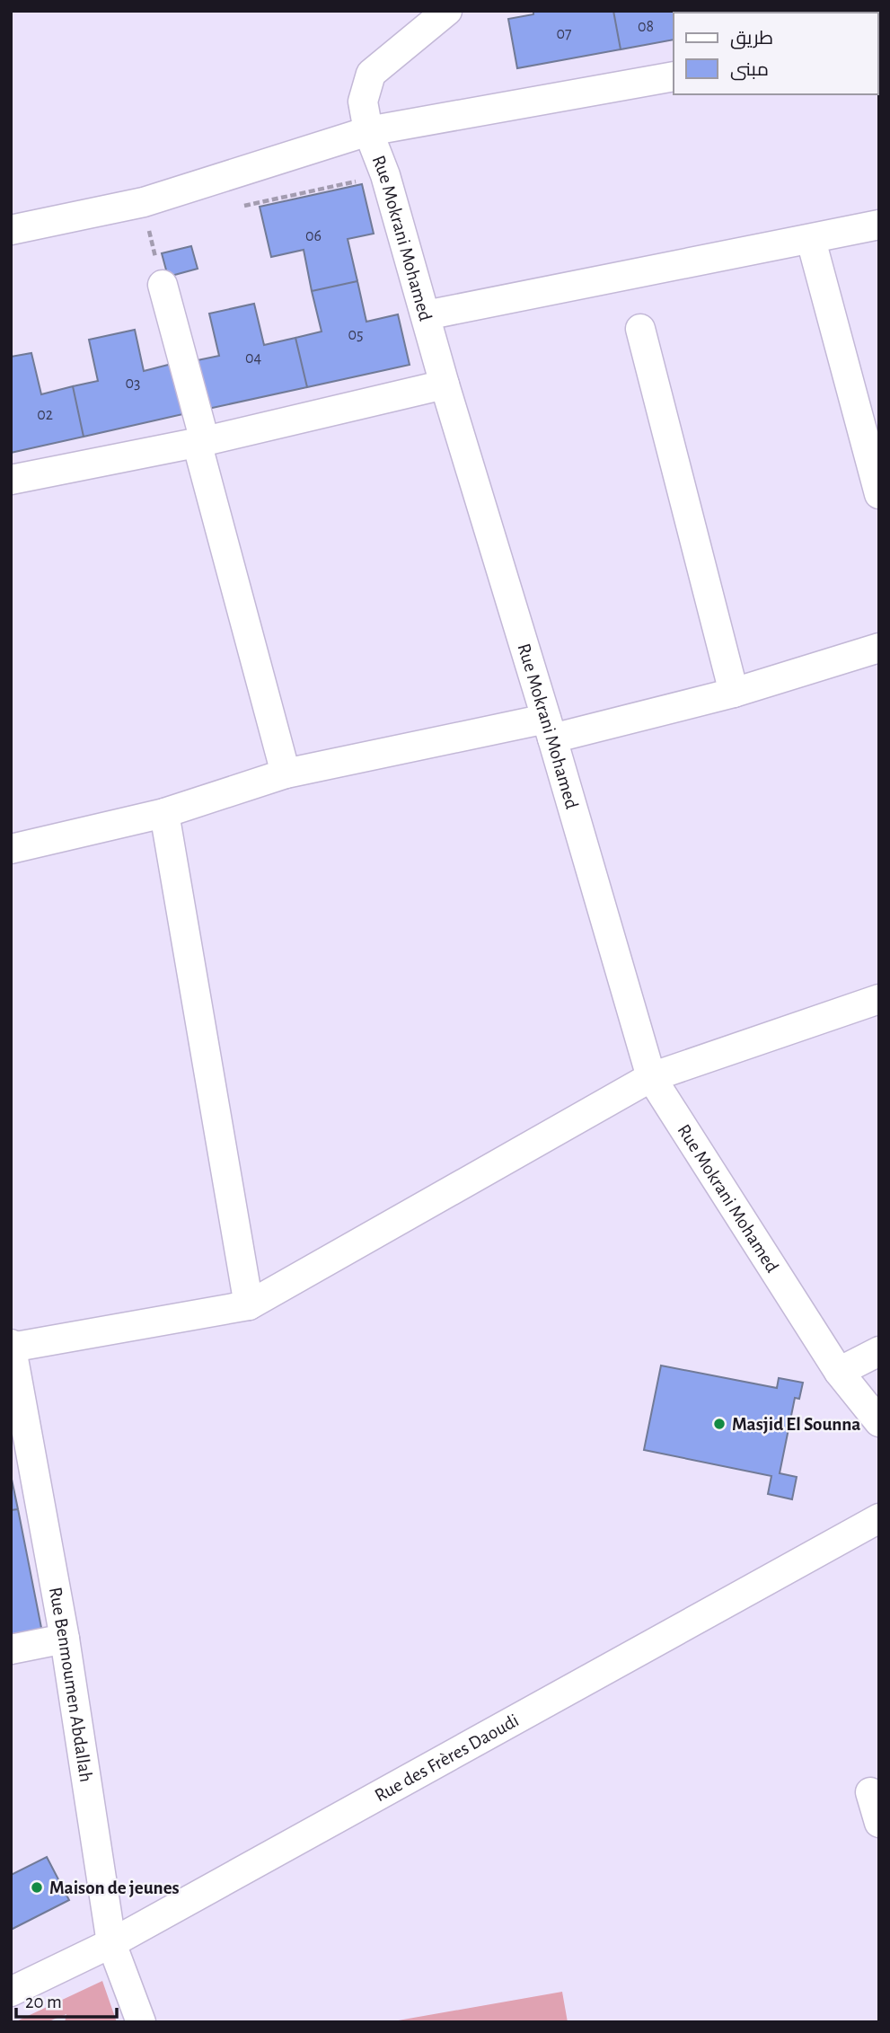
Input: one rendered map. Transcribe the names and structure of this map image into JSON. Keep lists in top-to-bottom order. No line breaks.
{"streets":{"street":["Rue Mokrani Mohamed","Rue Benmoumen Abdallah","Rue des Frères Daoudi"]},"crossings":[["Rue Benmoumen Abdallah","Rue des Frères Daoudi"]],"places":["Masjid El Sounna","Maison de jeunes"],"house_numbers":["08","07","06","05","04","03","02"],"legend":["طريق","مبنى"],"scale_bar":"20 m"}
